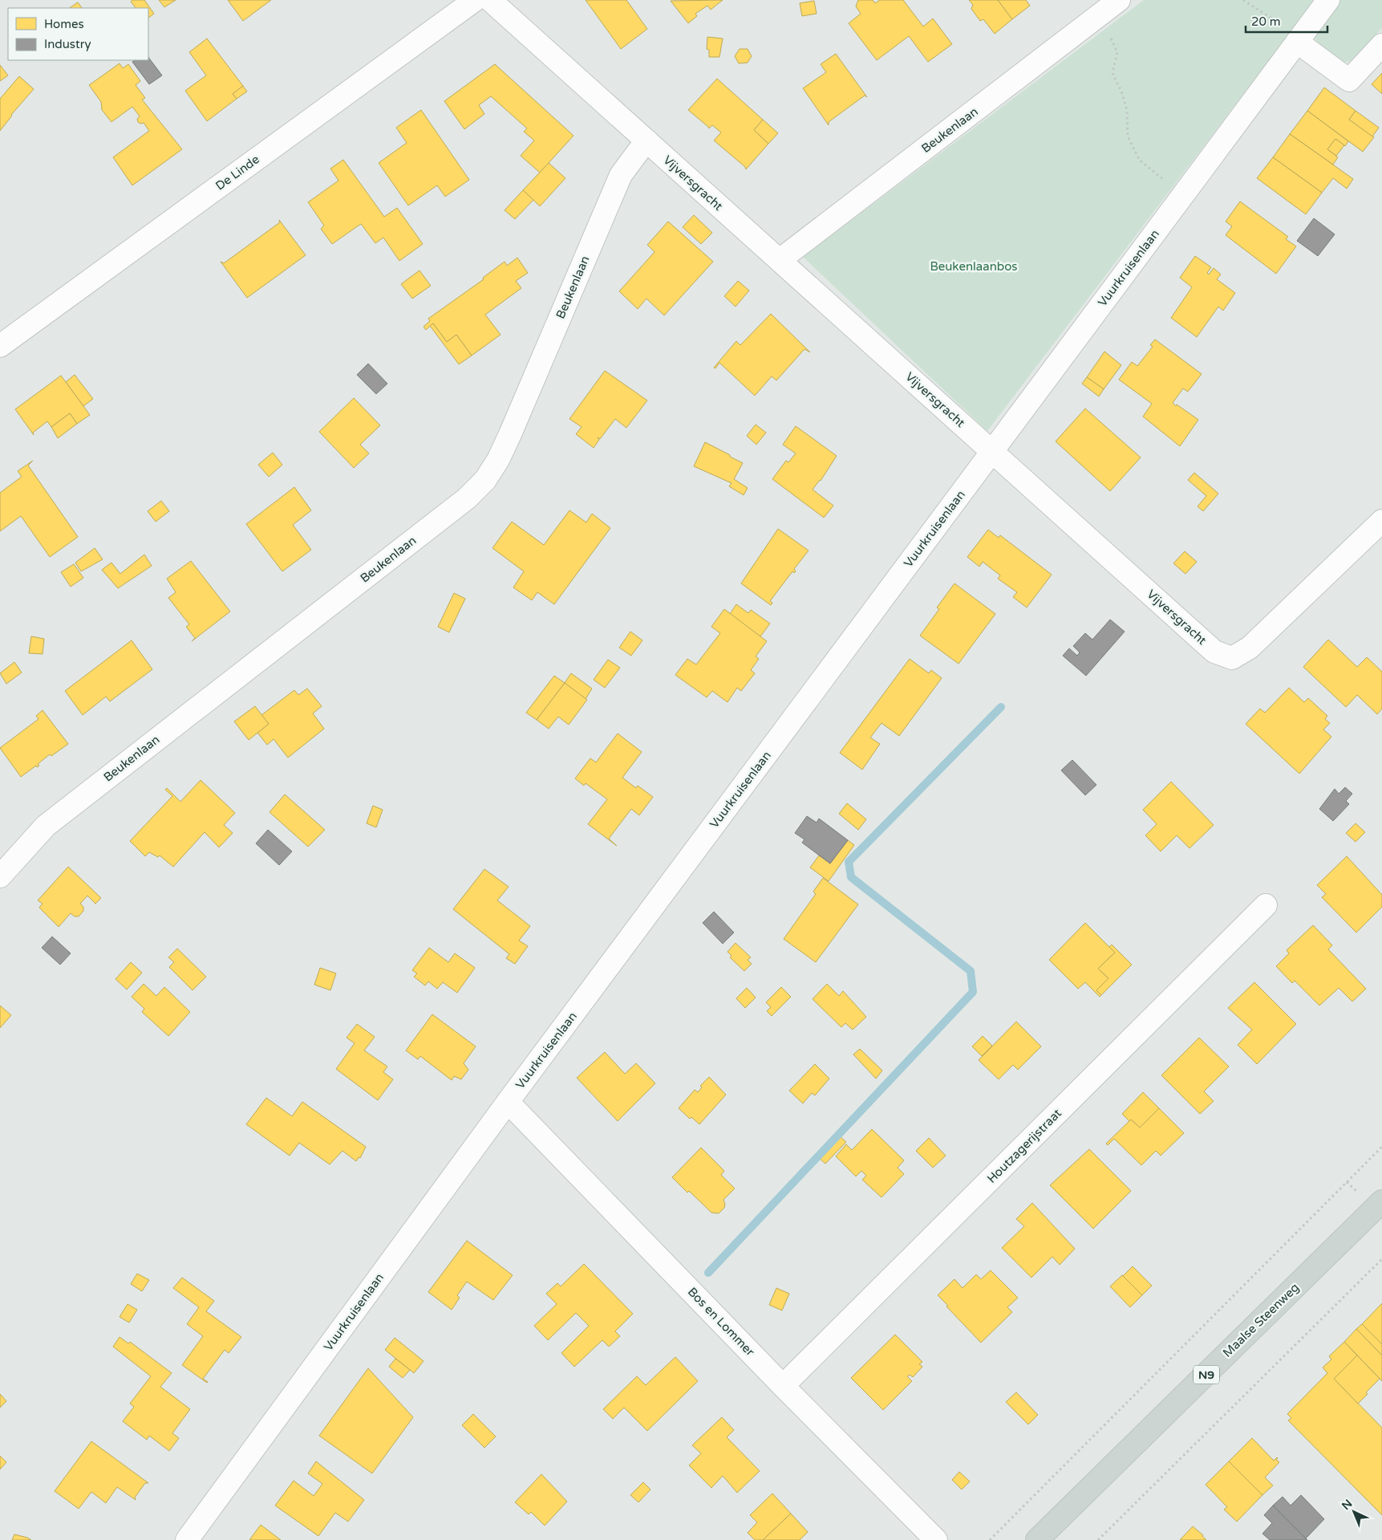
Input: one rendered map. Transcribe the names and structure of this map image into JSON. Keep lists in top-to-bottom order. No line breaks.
{"streets":{"main road":["Maalse Steenweg","N9"],"street":["Beukenlaan","De Linde","Vijversgracht","Vuurkruisenlaan","Houtzagerijstraat","Bos en Lommer"]},"crossings":[["Beukenlaan","Vijversgracht"],["Vijversgracht","Vuurkruisenlaan"],["Vuurkruisenlaan","Bos en Lommer"],["Houtzagerijstraat","Bos en Lommer"]],"parks":["Beukenlaanbos"],"legend":["Homes","Industry"],"scale_bar":"20 m","north":"top left"}
